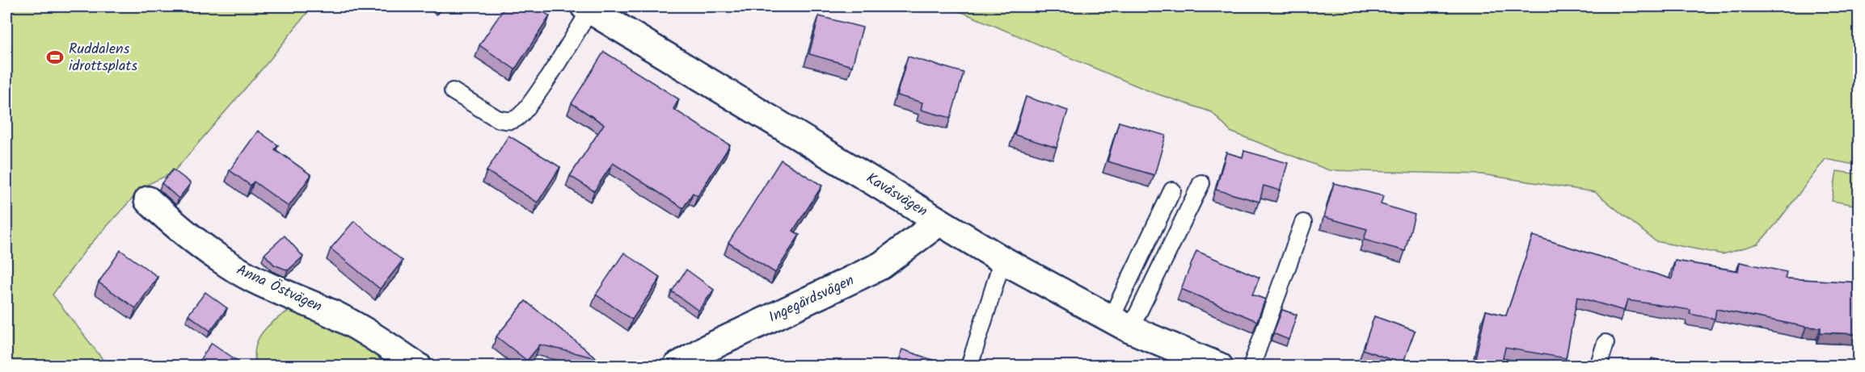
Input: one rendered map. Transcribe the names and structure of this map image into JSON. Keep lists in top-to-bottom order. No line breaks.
{"streets":{"street":["Kavåsvägen","Anna Östvägen","Ingegärdsvägen"]},"crossings":[["Kavåsvägen","Ingegärdsvägen"]],"places":{"sports":["Ruddalens idrottsplats"]}}
